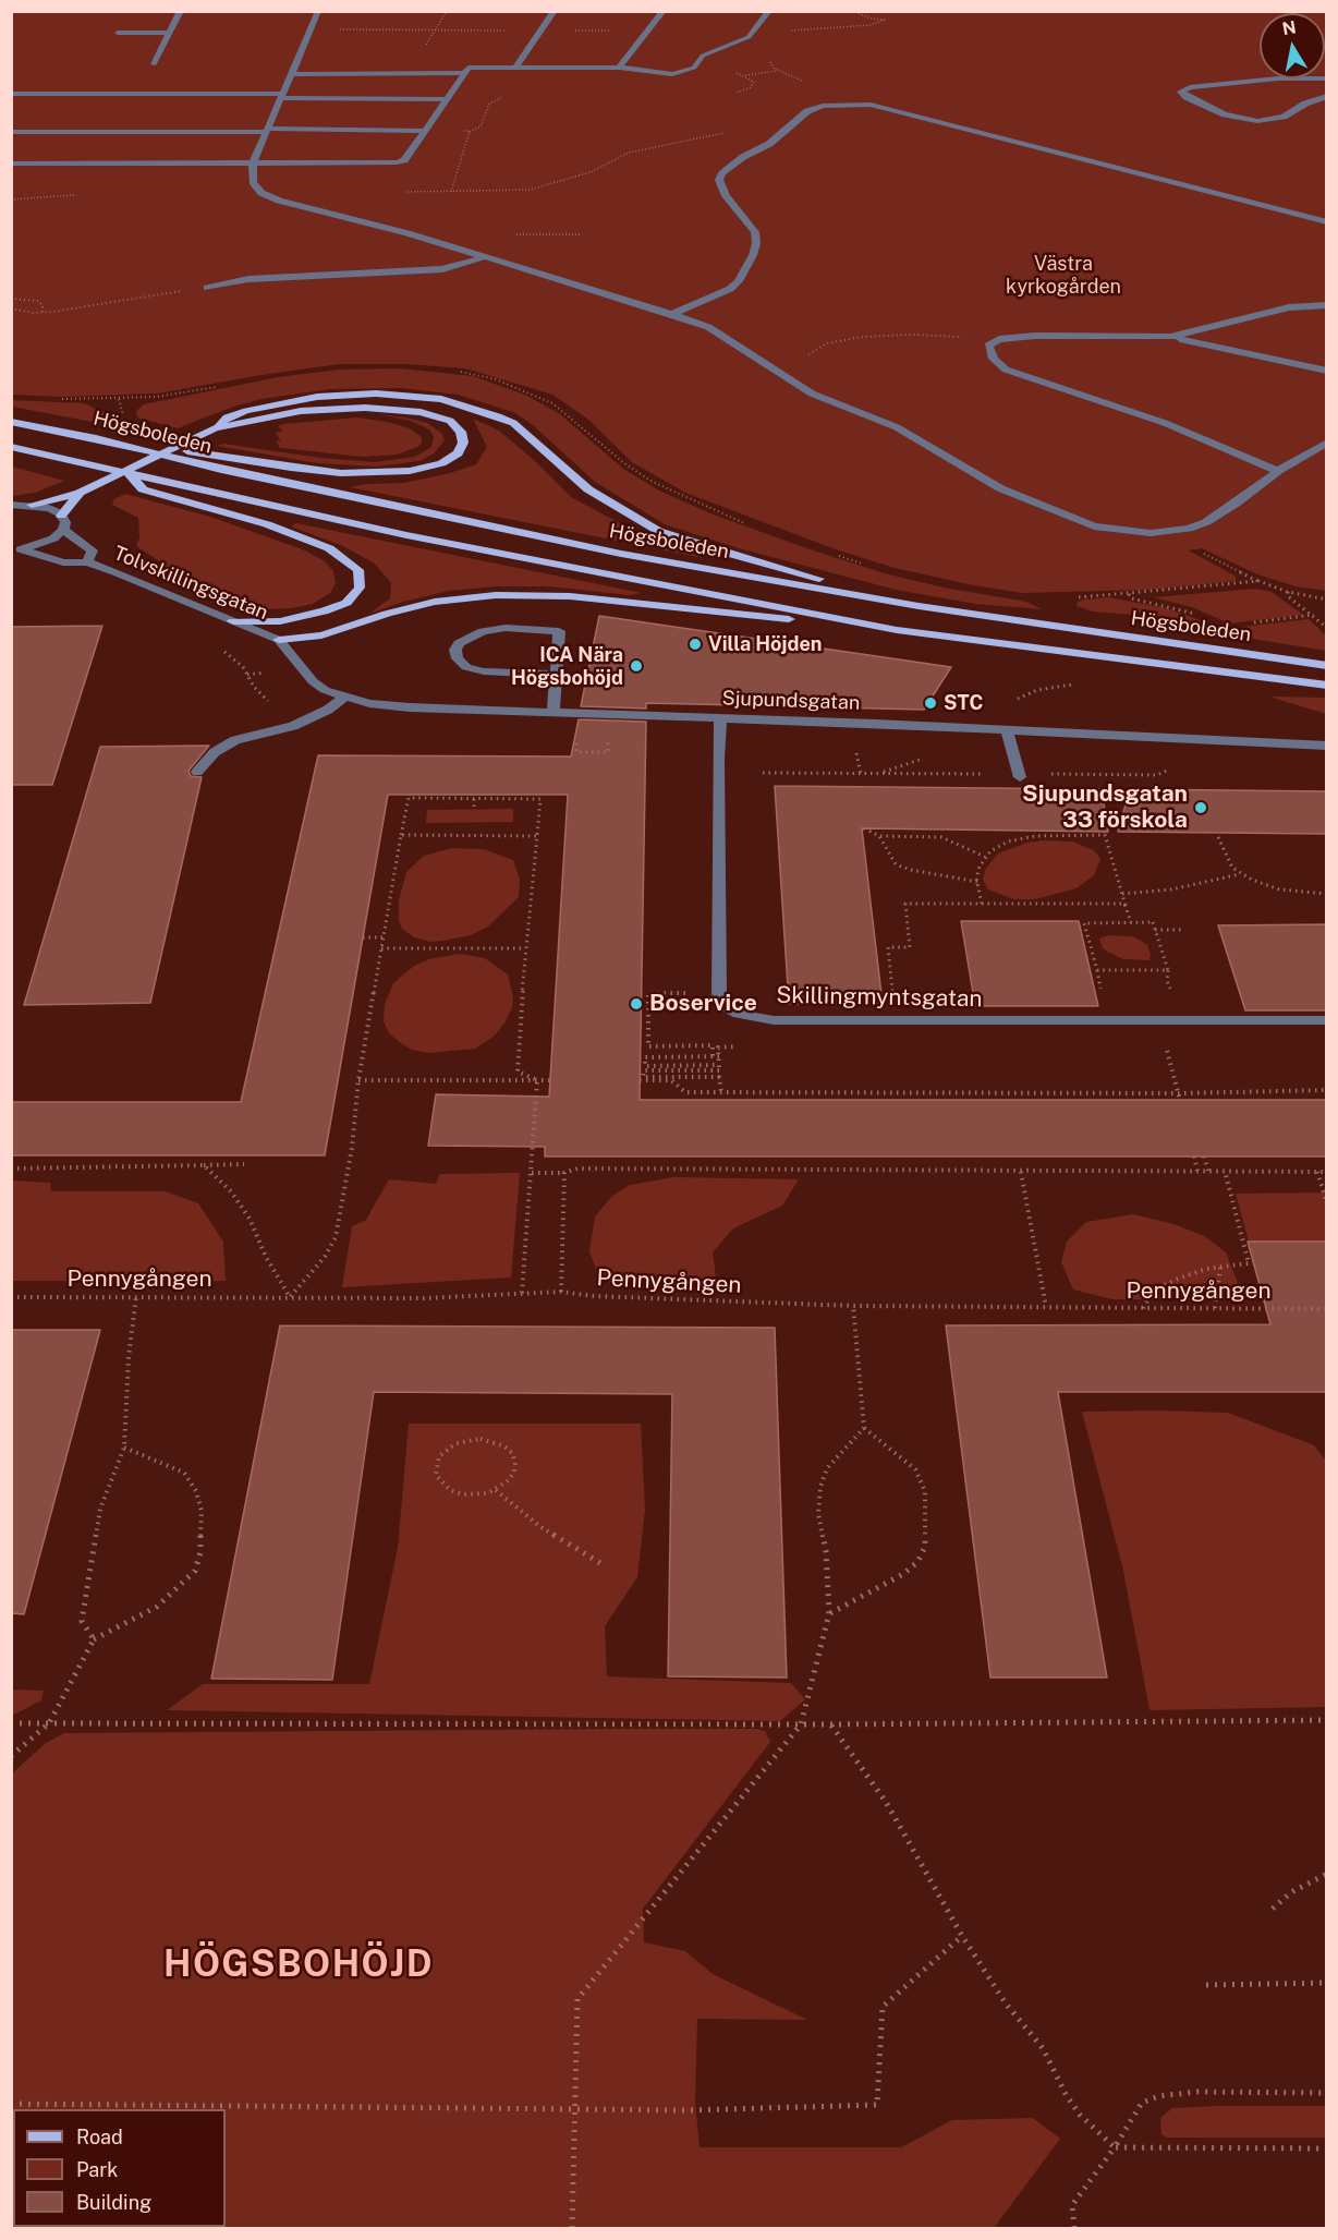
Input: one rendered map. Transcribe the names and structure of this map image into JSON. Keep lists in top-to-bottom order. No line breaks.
{"streets":{"main road":["Högsboleden"],"street":["Tolvskillingsgatan","Sjupundsgatan","Skillingmyntsgatan"],"path":["Pennygången"]},"crossings":[["Tolvskillingsgatan","Sjupundsgatan"],["Sjupundsgatan","Skillingmyntsgatan"]],"districts":["HÖGSBOHÖJD"],"parks":["Västra kyrkogården"],"places":["Villa Höjden","ICA Nära Högsbohöjd","STC","Sjupundsgatan 33 förskola","Boservice"],"legend":["Road","Park","Building"],"north":"top"}
